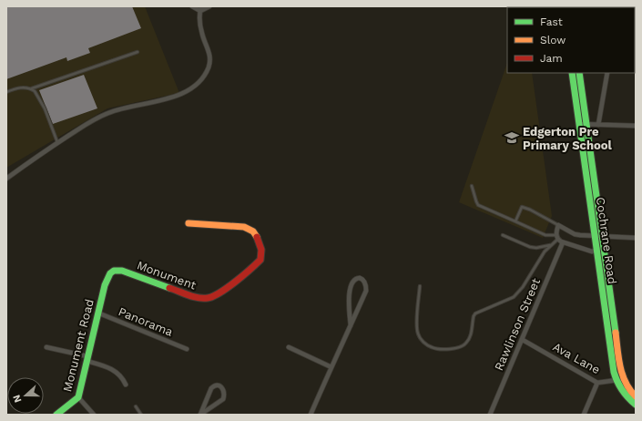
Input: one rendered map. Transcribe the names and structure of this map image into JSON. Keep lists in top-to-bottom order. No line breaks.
{"streets":{"street":["Cochrane Road","Monument","Panorama","Rawlinson Street","Monument Road","Ava Lane"]},"crossings":[["Cochrane Road","Ava Lane"],["Monument","Monument Road"],["Panorama","Monument Road"],["Rawlinson Street","Ava Lane"]],"places":{"school or university":["Edgerton Pre Primary School"]},"legend":["Fast","Slow","Jam"],"north":"left"}
